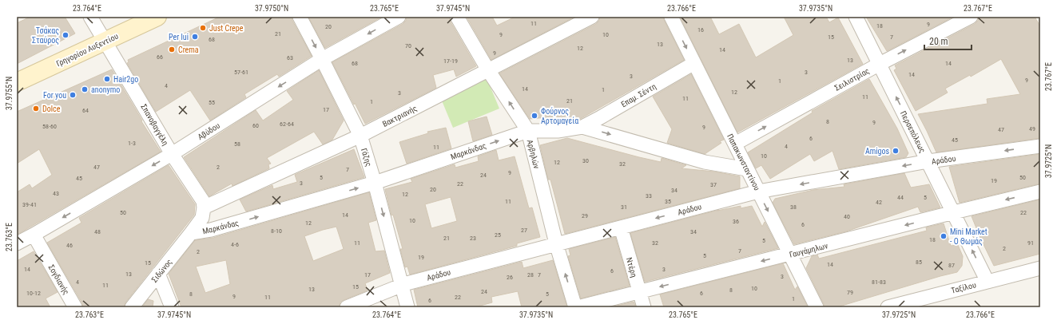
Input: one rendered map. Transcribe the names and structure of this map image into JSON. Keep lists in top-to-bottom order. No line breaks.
{"streets":{"street":["Γρηγορίου Αυξεντίου","Σειλιστρίας","Επαμ. Σέντη","Βακτριανής","Σπανοβαγγέλη","Αβύδου","Περσεπόλεως","Μαρκάνδας","Αρβηλών","Γάζης","Αράδου","Παπακωνσταντίνου","Γαυγάμηλων","Ντέρη","Σιδώνος","Σογδιανής","Ταξίλου"]},"crossings":[["Γρηγορίου Αυξεντίου","Σπανοβαγγέλη"],["Σειλιστρίας","Περσεπόλεως"],["Σειλιστρίας","Παπακωνσταντίνου"],["Επαμ. Σέντη","Μαρκάνδας"],["Επαμ. Σέντη","Παπακωνσταντίνου"],["Βακτριανής","Σπανοβαγγέλη"],["Βακτριανής","Αρβηλών"],["Βακτριανής","Γάζης"],["Σπανοβαγγέλη","Αβύδου"],["Αβύδου","Γάζης"],["Αβύδου","Σογδιανής"],["Περσεπόλεως","Αράδου"],["Περσεπόλεως","Γαυγάμηλων"],["Περσεπόλεως","Ταξίλου"],["Μαρκάνδας","Αρβηλών"],["Μαρκάνδας","Γάζης"],["Μαρκάνδας","Παπακωνσταντίνου"],["Μαρκάνδας","Σιδώνος"],["Αρβηλών","Αράδου"],["Αρβηλών","Γαυγάμηλων"],["Γάζης","Αράδου"],["Αράδου","Παπακωνσταντίνου"],["Αράδου","Ντέρη"],["Παπακωνσταντίνου","Γαυγάμηλων"],["Γαυγάμηλων","Ντέρη"]],"one_way":["Σειλιστρίας","Αβύδου","Περσεπόλεως","Μαρκάνδας","Αρβηλών","Γάζης","Αράδου","Παπακωνσταντίνου","Γαυγάμηλων"],"places":["Just Crepe","Τσάκας Σταύρος","Per lui","Crema","Hair2go","anonymo","For you","Dolce","Φούρνος Αρτομαγεία","Amigos","Mini Market - Ο Θωμάς"],"house_numbers":["11","9","18","20","16","21","9","10","15","7","68","13","70","12","14","9","66","63","13","17-19","68","14","57-61","3","14","3","9","1","4","14","1","12","3","11","11","21","1","55","17","64","8","9","62-64","60","58-60","9","49","47","6","45","1-3","58","4","11","10","30","12","32","47","2","7","9","24","5","50","45","19","3","22","37","20","34","43","12","33","44","5","11","35","42","39-41","31","38","50","22","14","29","40","10","36","12","6","27","8-10","48","34","25","21","23","18","5","11","32","91","4-6","46","2","7","2","5","19","85","15","14","87","14","3","6","13","17","28","7","3","26","4","81-83","11","15","10","13","8","24","79","10-12","6","8","5","9","11","22","1","6"],"scale_bar":"20 m","coordinates":["23.764°E","37.9750°N","23.765°E","37.9745°N","23.766°E","37.9735°N","23.767°E","37.9755°N","37.9725°N","23.763°E"]}
